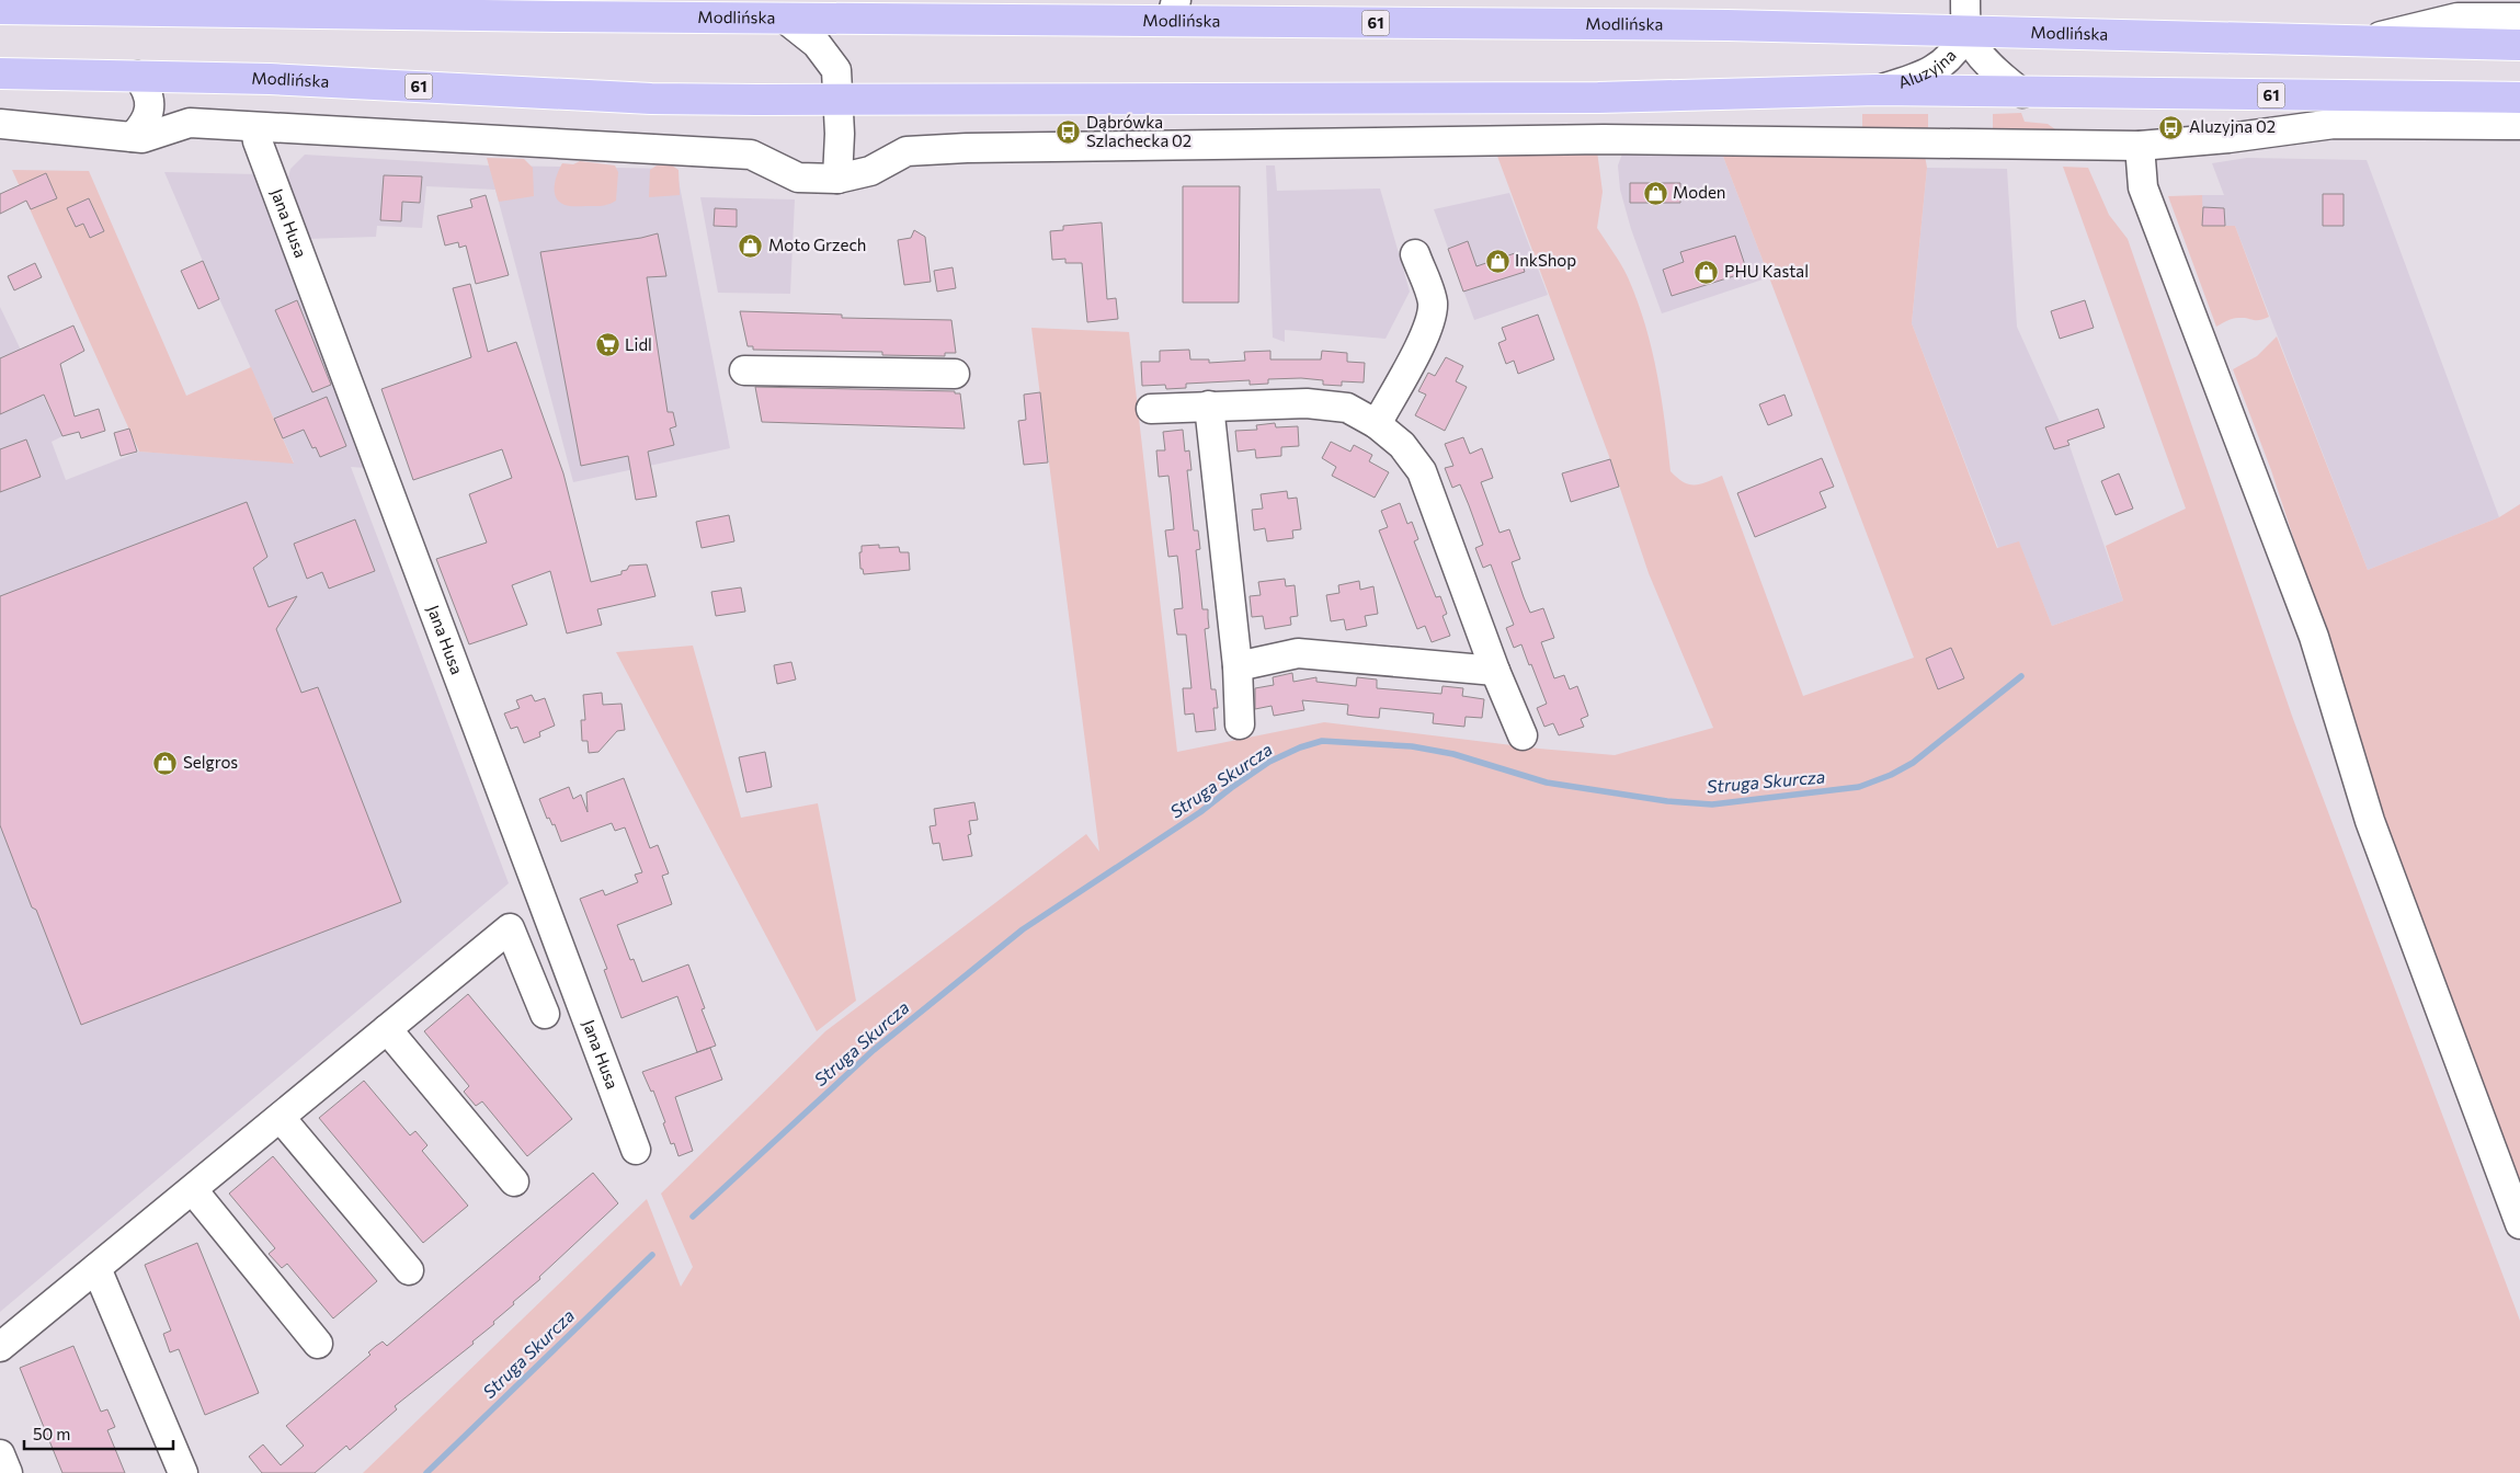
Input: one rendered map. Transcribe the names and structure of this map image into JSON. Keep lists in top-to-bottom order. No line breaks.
{"streets":{"main road":["Modlińska","61"],"street":["Aluzyjna","Jana Husa"]},"crossings":[["Modlińska","Aluzyjna"]],"water":["Struga Skurcza"],"places":{"bus stop":["Aluzyjna 02","Dąbrówka Szlachecka 02"],"shop":["Moden","Moto Grzech","InkShop","PHU Kastal","Selgros"],"supermarket":["Lidl"]},"scale_bar":"50 m"}
